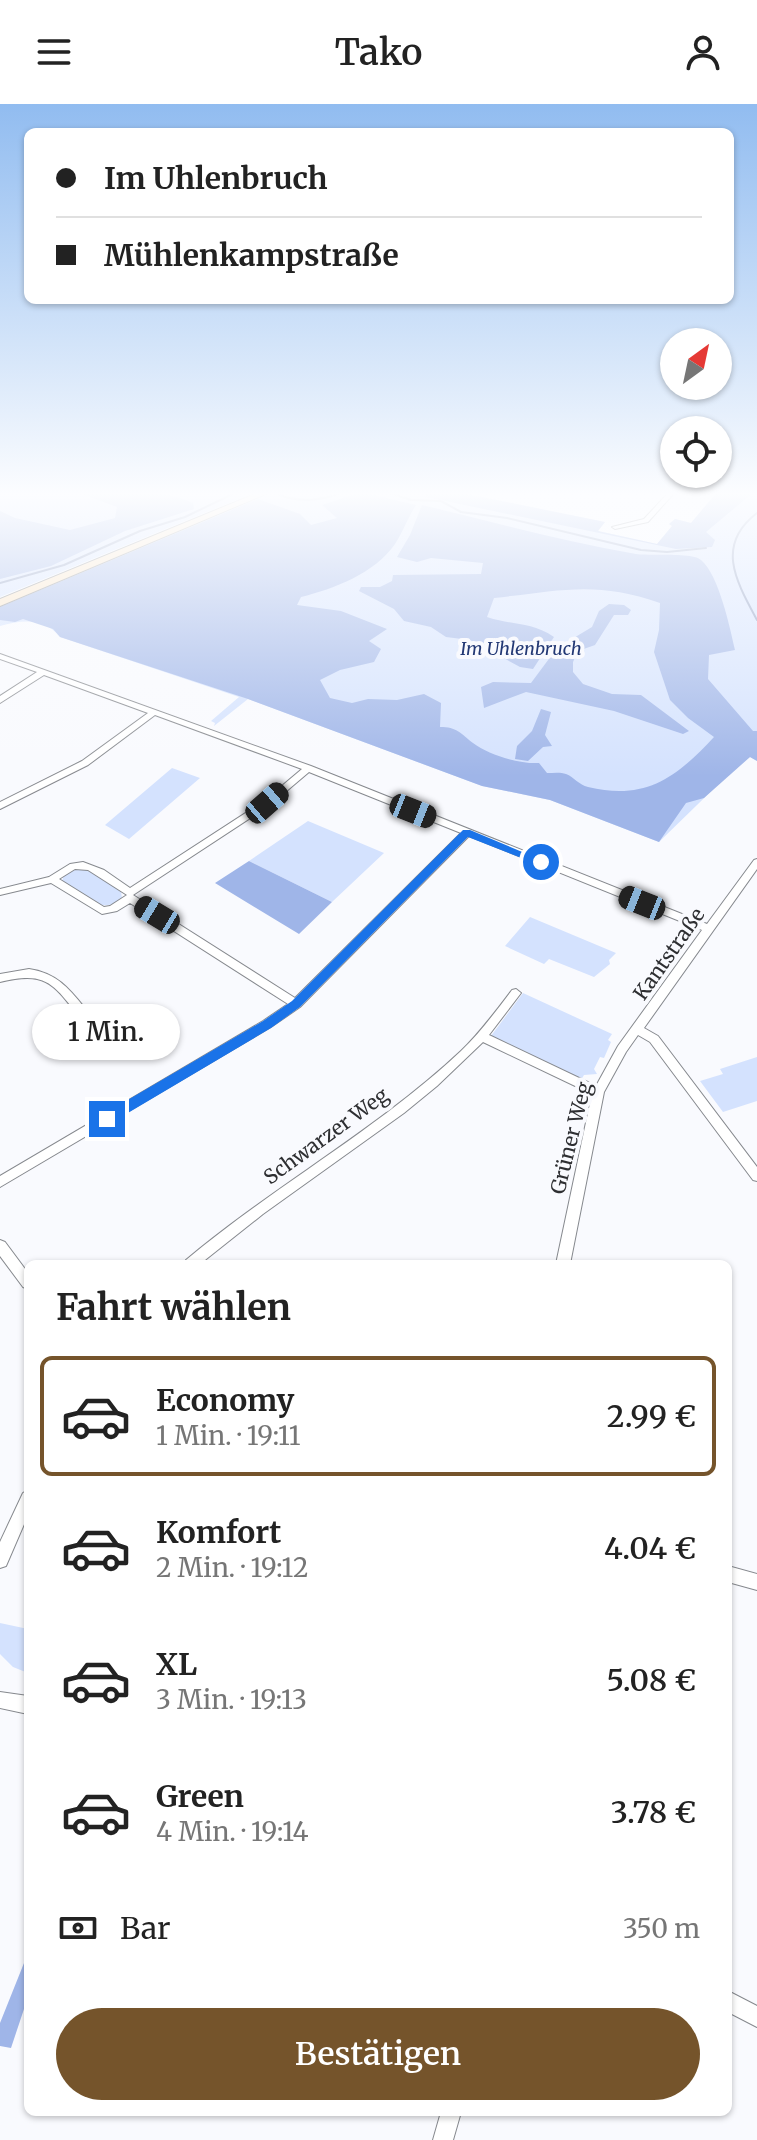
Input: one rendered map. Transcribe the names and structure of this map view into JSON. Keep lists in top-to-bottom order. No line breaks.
{"streets":{"street":["Kantstraße","Schwarzer Weg","Grüner Weg"]},"crossings":[["Kantstraße","Grüner Weg"]],"parks":["Im Uhlenbruch"],"north":"top right","page":{"header":"Tako","banner":["Im Uhlenbruch","Mühlenkampstraße"],"bubble":"1 Min.","heading":"Fahrt wählen","list":[{"name":"Economy","note":"1 Min. · 19:11","value":"2.99 €"},{"name":"Komfort","note":"2 Min. · 19:12","value":"4.04 €"},{"name":"XL","note":"3 Min. · 19:13","value":"5.08 €"},{"name":"Green","note":"4 Min. · 19:14","value":"3.78 €"}],"pay":["Bar","350 m"],"buttons":"Bestätigen"}}
